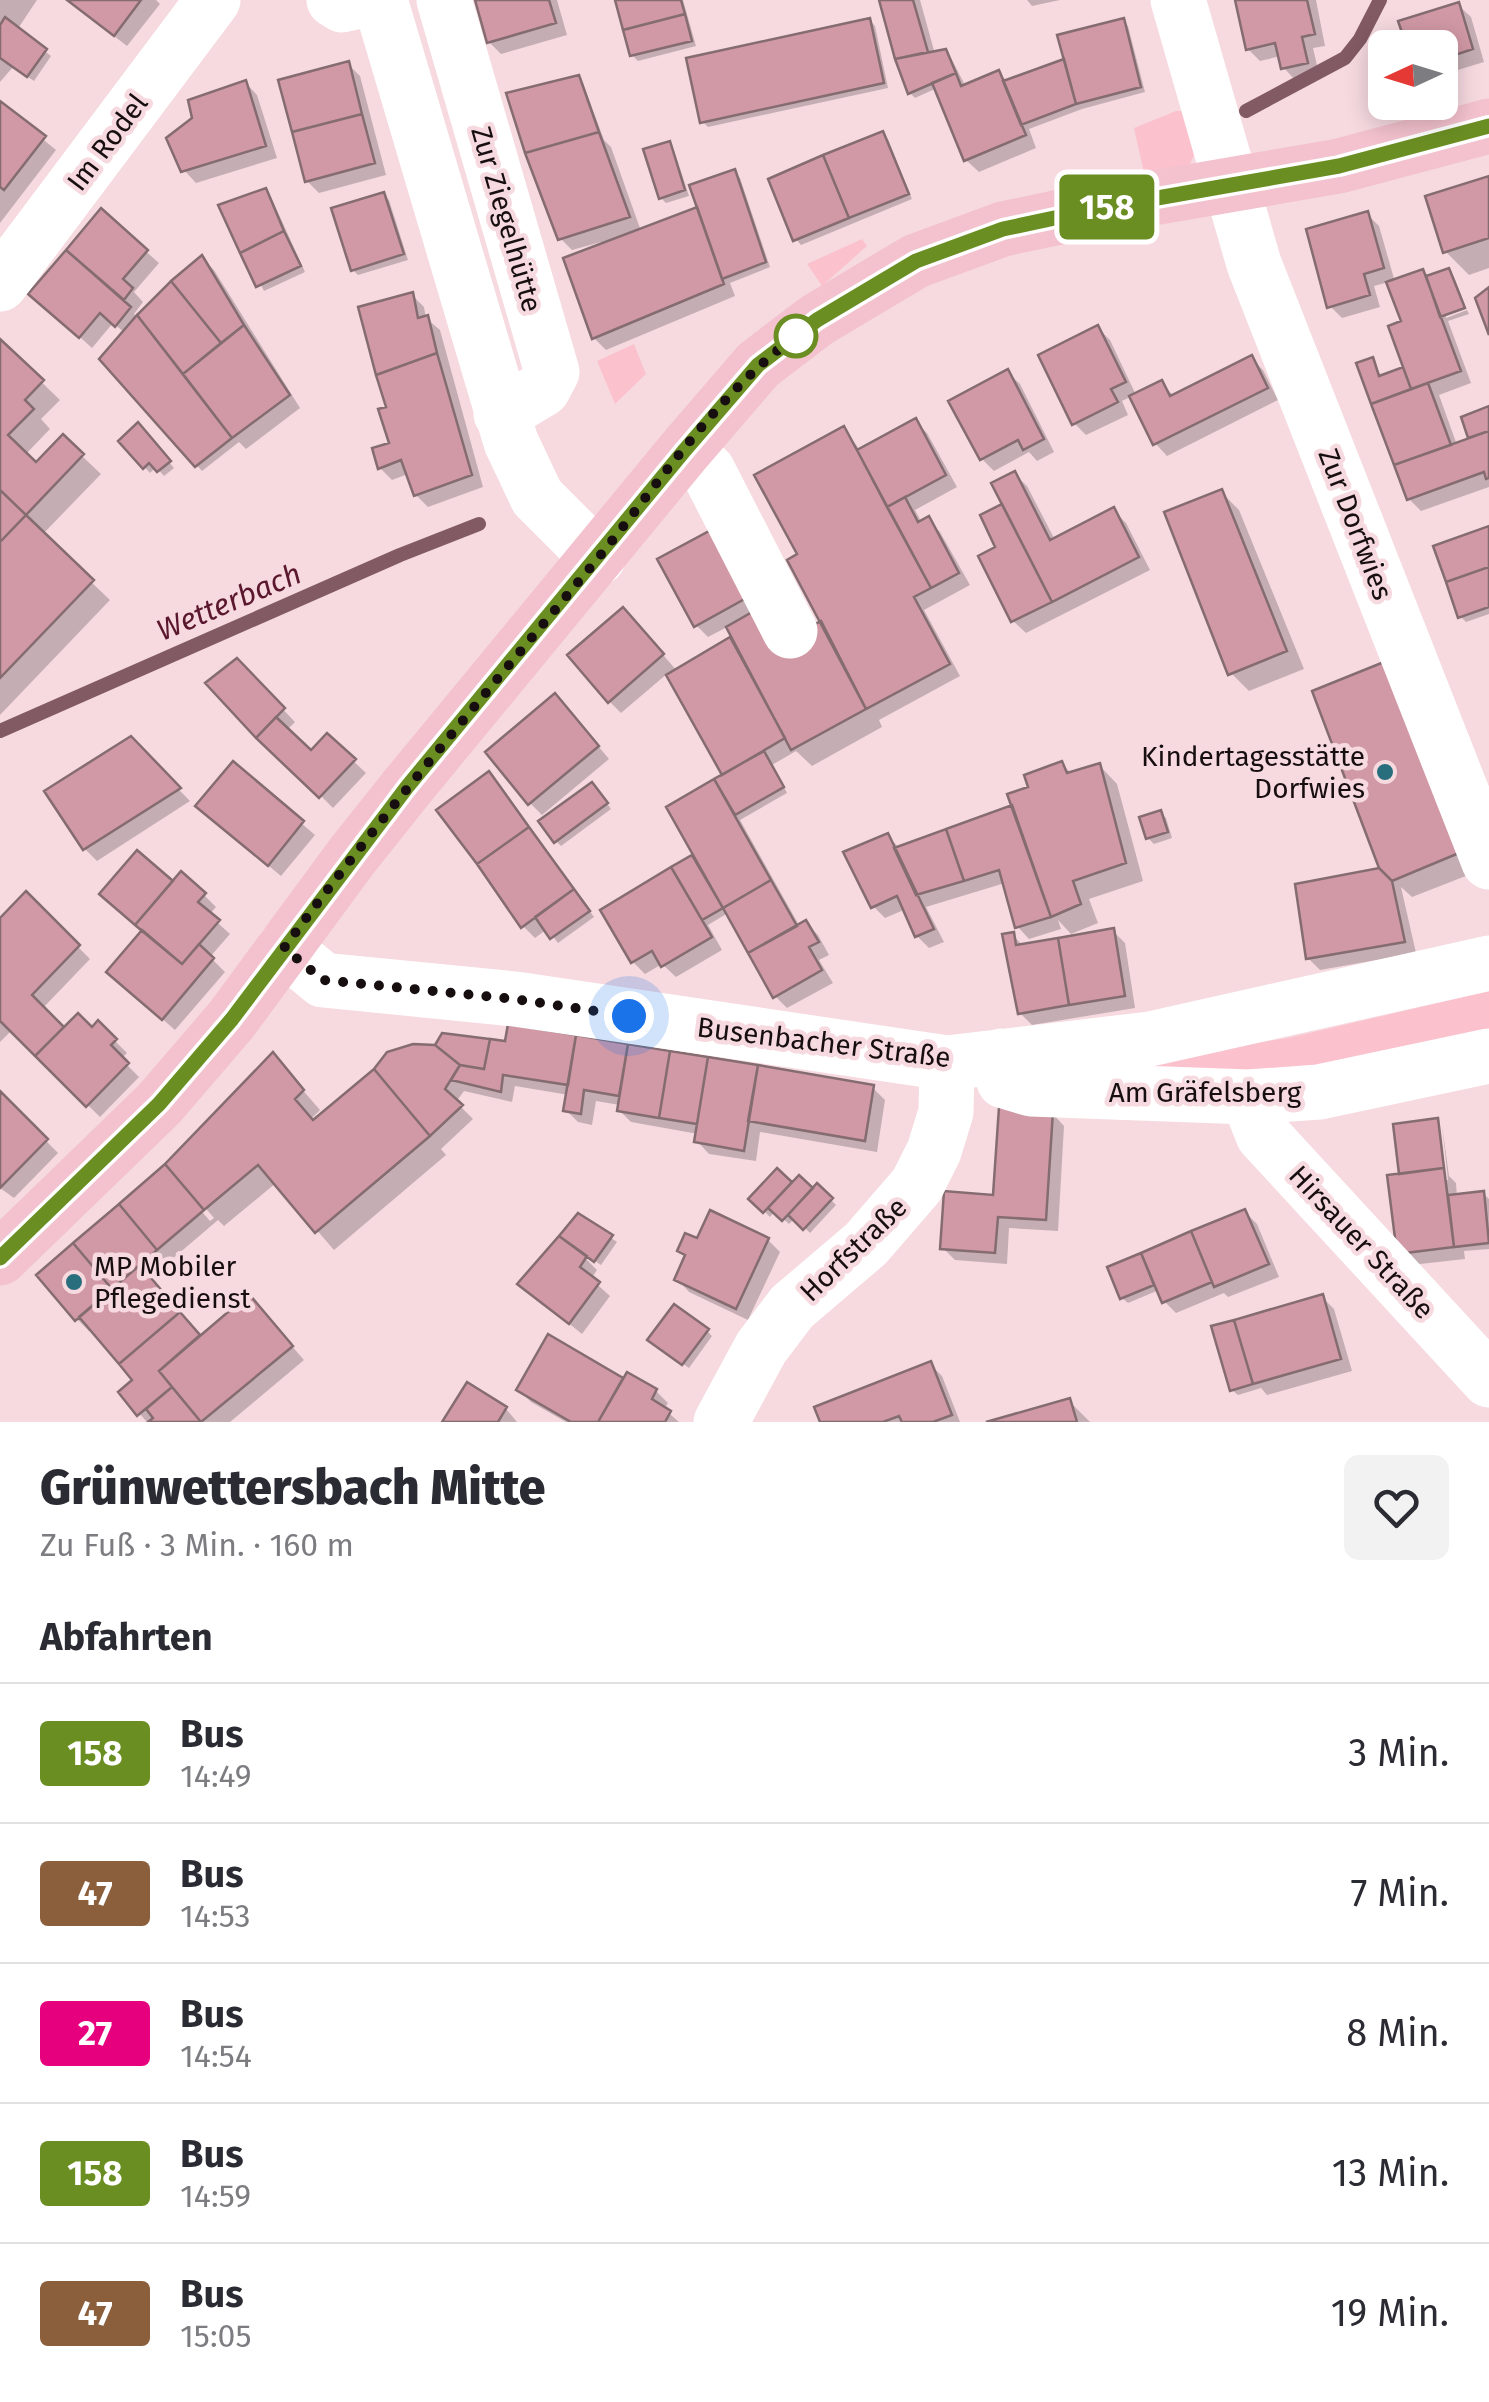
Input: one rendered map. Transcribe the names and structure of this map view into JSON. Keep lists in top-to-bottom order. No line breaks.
{"streets":{"street":["Im Rodel","Zur Ziegelhütte","Zur Dorfwies","Busenbacher Straße","Am Gräfelsberg","Hirsauer Straße","Horfstraße"]},"crossings":[["Busenbacher Straße","Am Gräfelsberg"],["Busenbacher Straße","Horfstraße"],["Am Gräfelsberg","Hirsauer Straße"]],"water":["Wetterbach"],"places":["Kindertagesstätte Dorfwies","MP Mobiler Pflegedienst"],"lines":["bus line 158"],"north":"left","page":{"on_map":"158","heading":[["Grünwettersbach Mitte","Zu Fuß · 3 Min. · 160 m"],"Abfahrten"],"list":[{"mark":"158","name":"Bus","note":"14:49","value":"3 Min."},{"mark":"47","name":"Bus","note":"14:53","value":"7 Min."},{"mark":"27","name":"Bus","note":"14:54","value":"8 Min."},{"mark":"158","name":"Bus","note":"14:59","value":"13 Min."},{"mark":"47","name":"Bus","note":"15:05","value":"19 Min."}]}}
